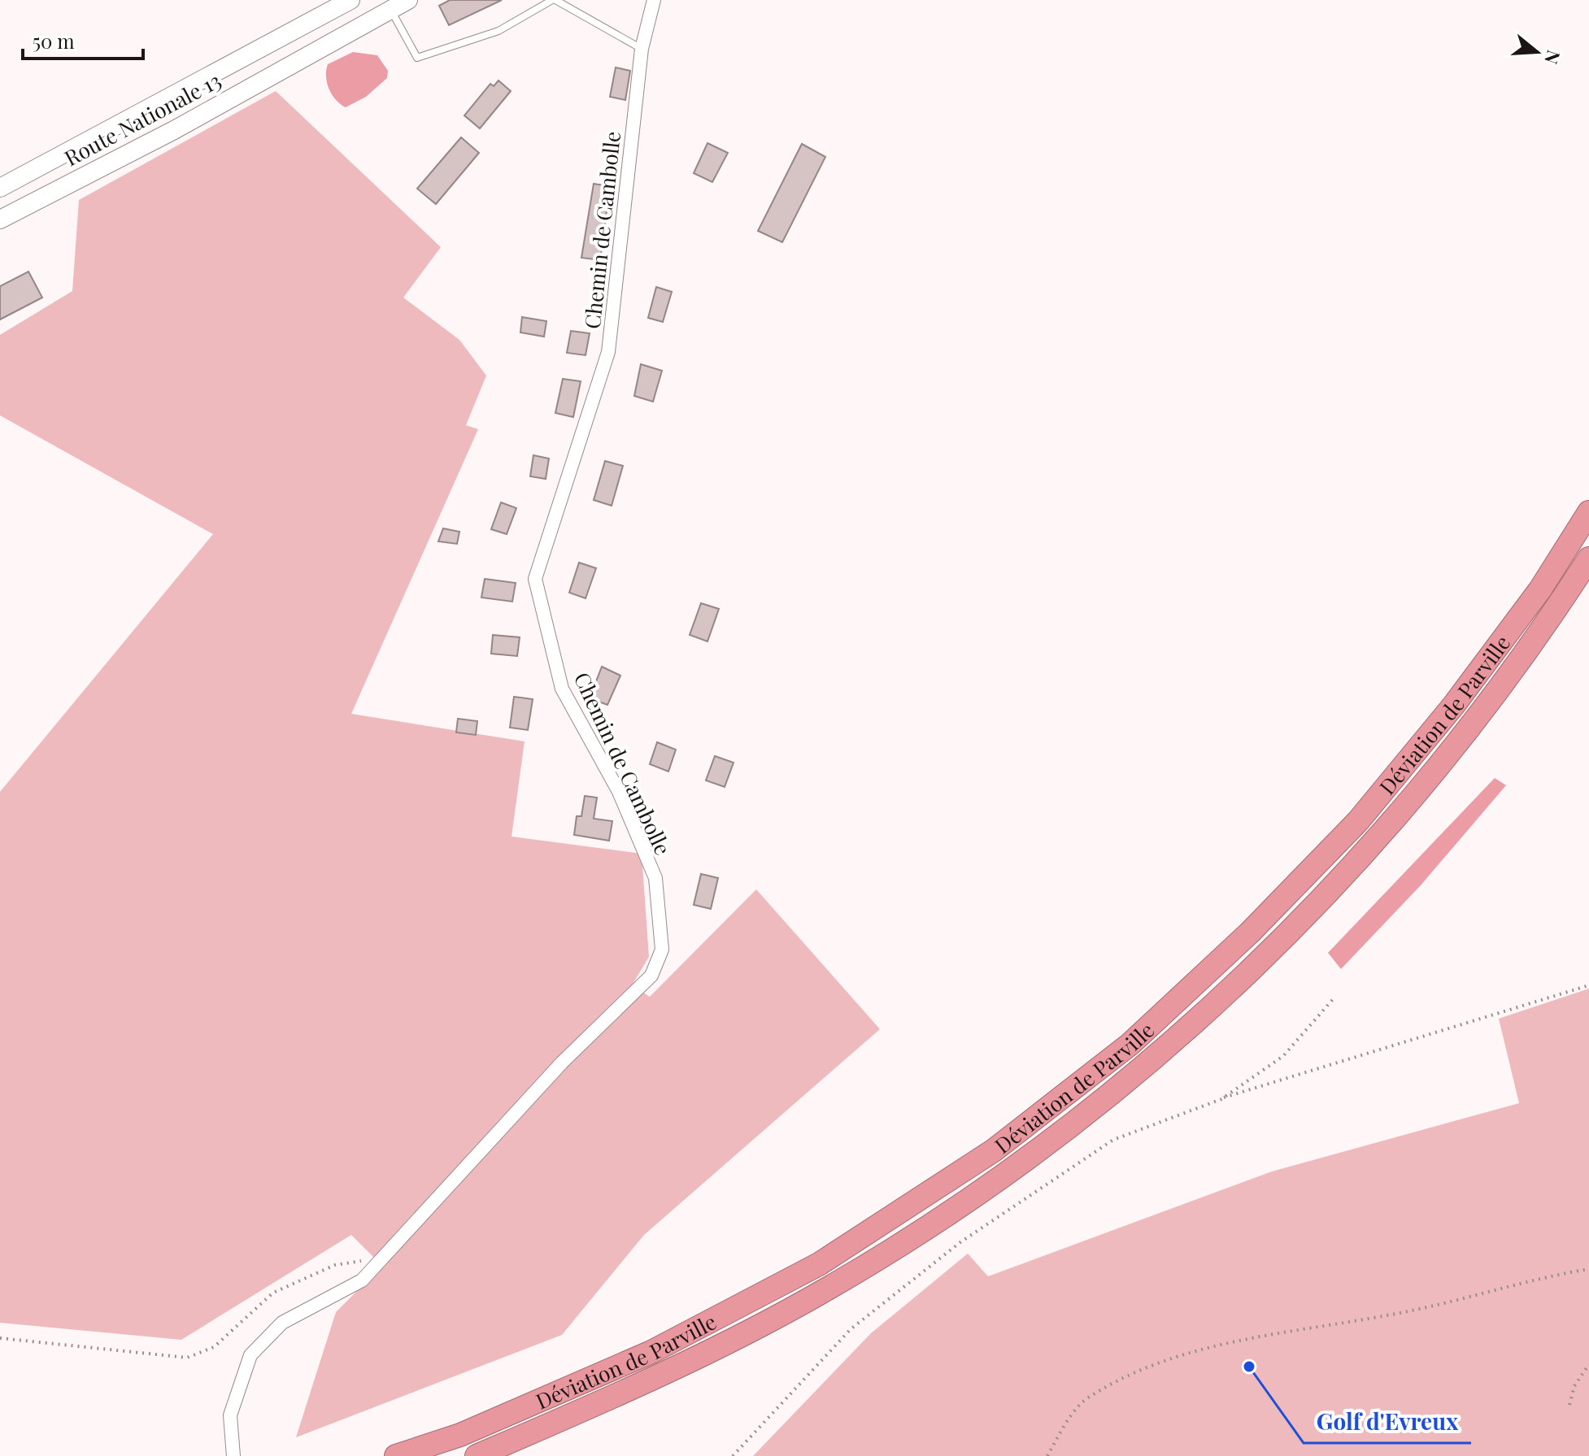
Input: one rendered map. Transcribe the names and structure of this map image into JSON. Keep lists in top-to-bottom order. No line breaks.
{"streets":{"highway":["Déviation de Parville"],"main road":["Route Nationale 13"],"street":["Chemin de Cambolle"]},"places":["Golf d'Evreux"],"scale_bar":"50 m","north":"right"}
